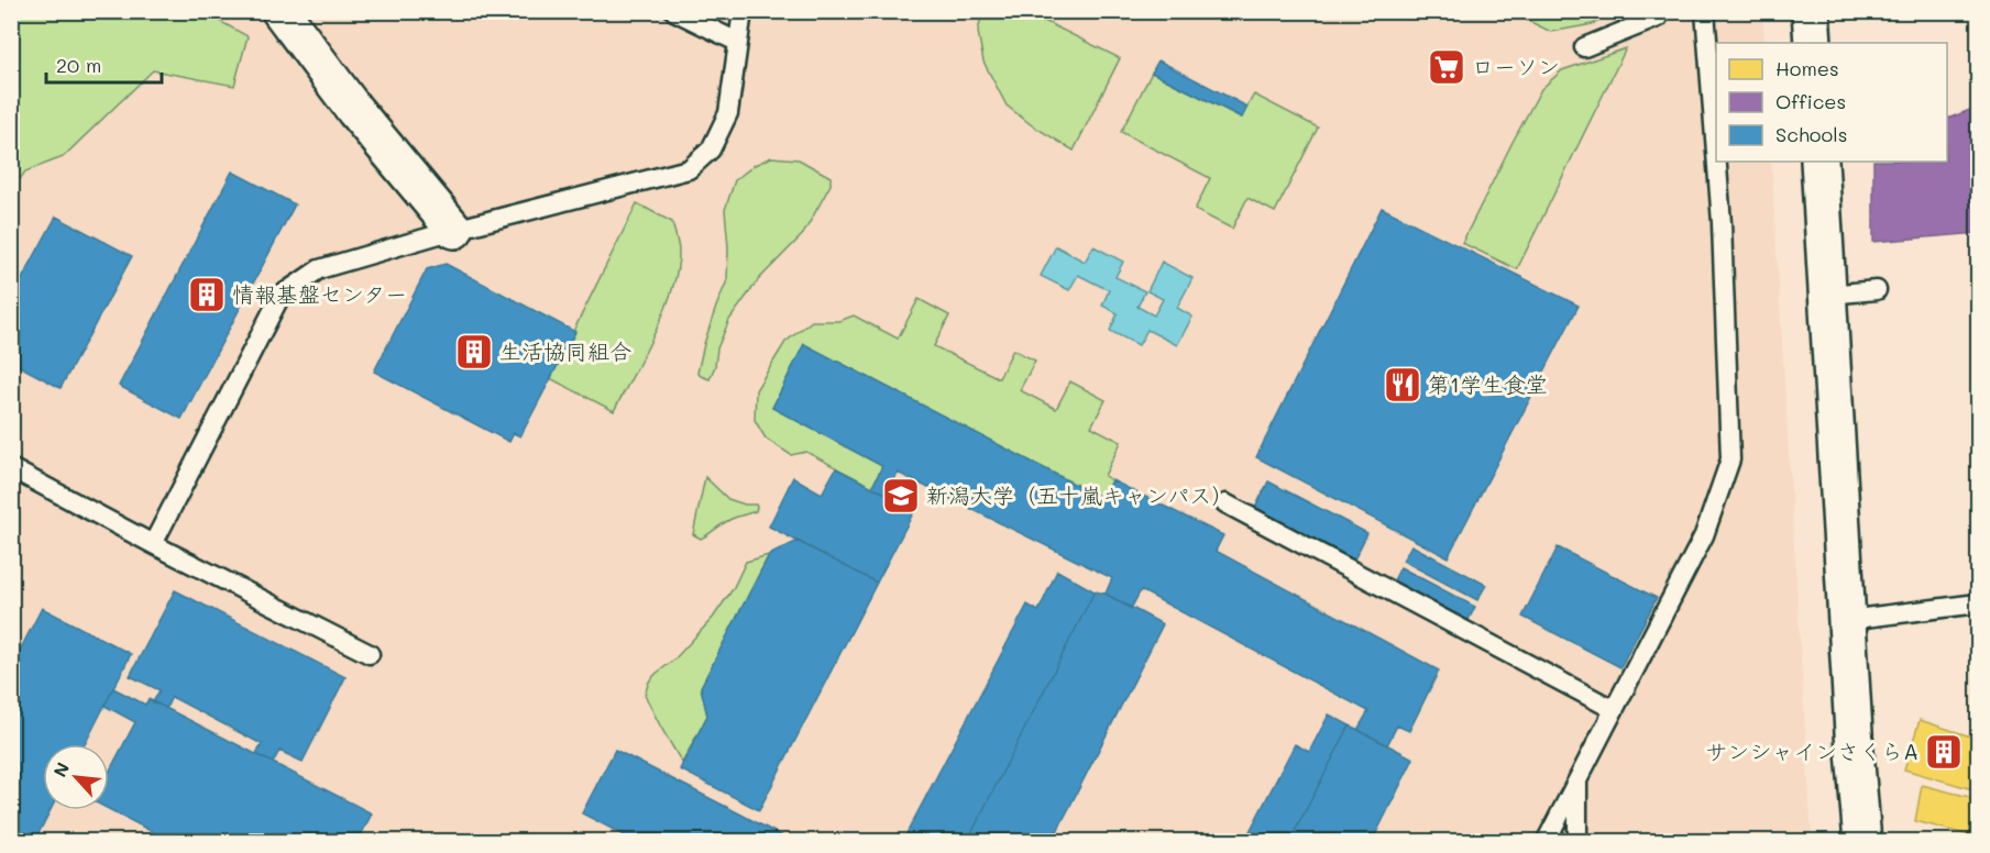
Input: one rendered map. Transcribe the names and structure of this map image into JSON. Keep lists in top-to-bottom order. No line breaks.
{"places":{"supermarket":["ローソン"],"building":["情報基盤センター","生活協同組合","サンシャインさくらA"],"restaurant":["第1学生食堂"],"school or university":["新潟大学（五十嵐キャンパス）"]},"legend":["Homes","Offices","Schools"],"scale_bar":"20 m","north":"top left"}
